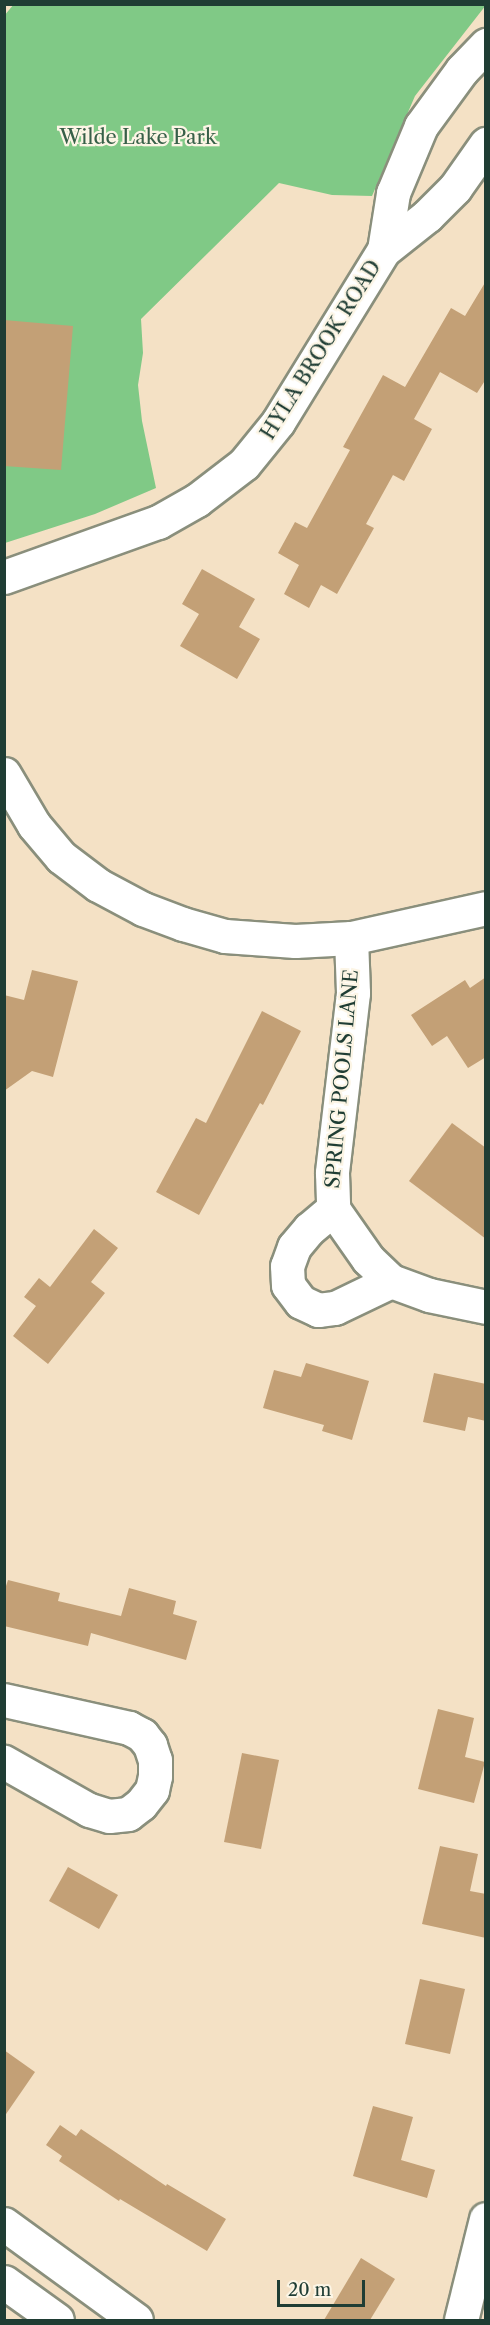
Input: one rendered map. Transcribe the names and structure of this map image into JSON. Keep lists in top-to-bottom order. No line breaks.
{"streets":{"street":["HYLA BROOK ROAD","SPRING POOLS LANE"]},"parks":["Wilde Lake Park"],"scale_bar":"20 m"}
